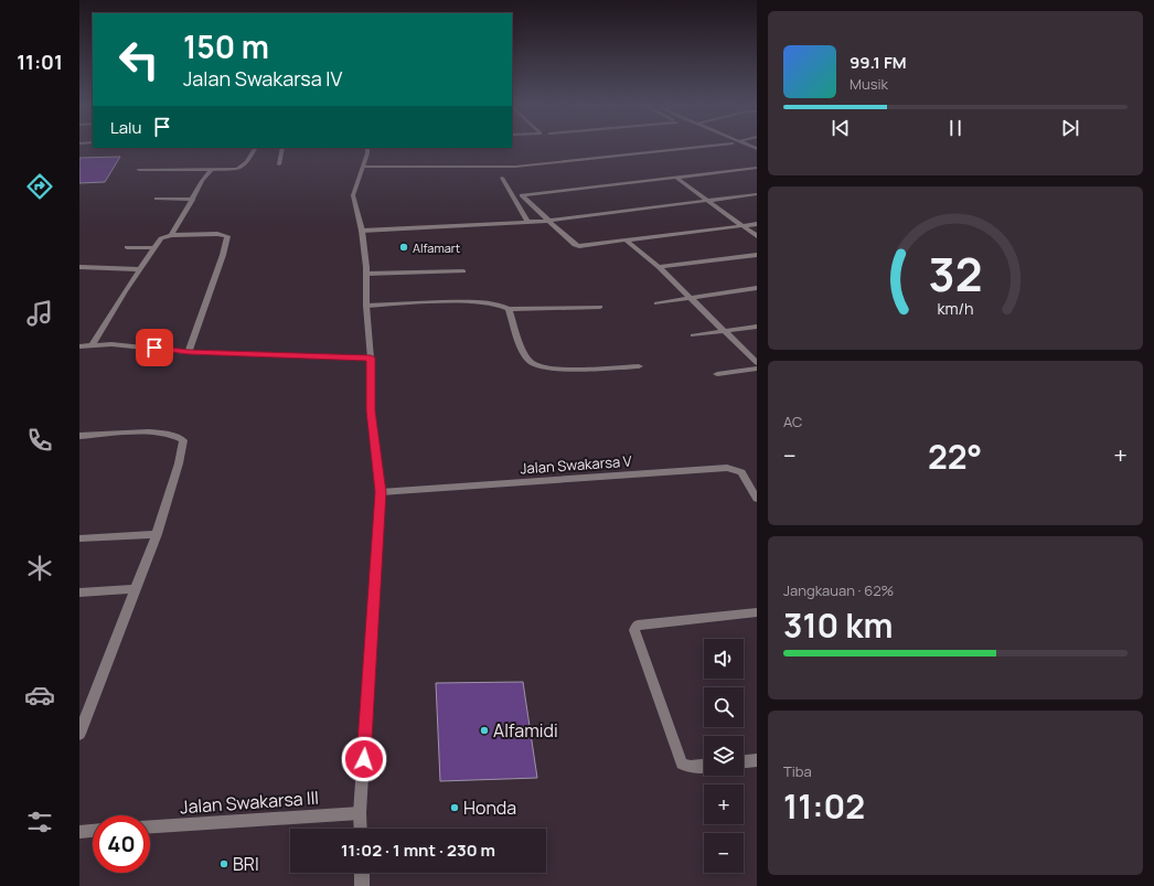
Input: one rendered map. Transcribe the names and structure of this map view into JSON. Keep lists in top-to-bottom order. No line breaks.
{"streets":{"street":["Jalan Swakarsa V","Jalan Swakarsa III"]},"places":["Alfamart","Alfamidi","Honda","BRI"],"page":{"tabs":"11:01","turn":["150 m","Jalan Swakarsa IV"],"song":["99.1 FM","Musik"],"then":"Lalu","tile":["AC",["Jangkauan · 62%","310 km"],["Tiba","11:02"]],"heat":["−","22°","+"],"map_buttons":["+","−"],"limit":"40","trip":"11:02 · 1 mnt · 230 m","gauge":["32","km/h"]}}
